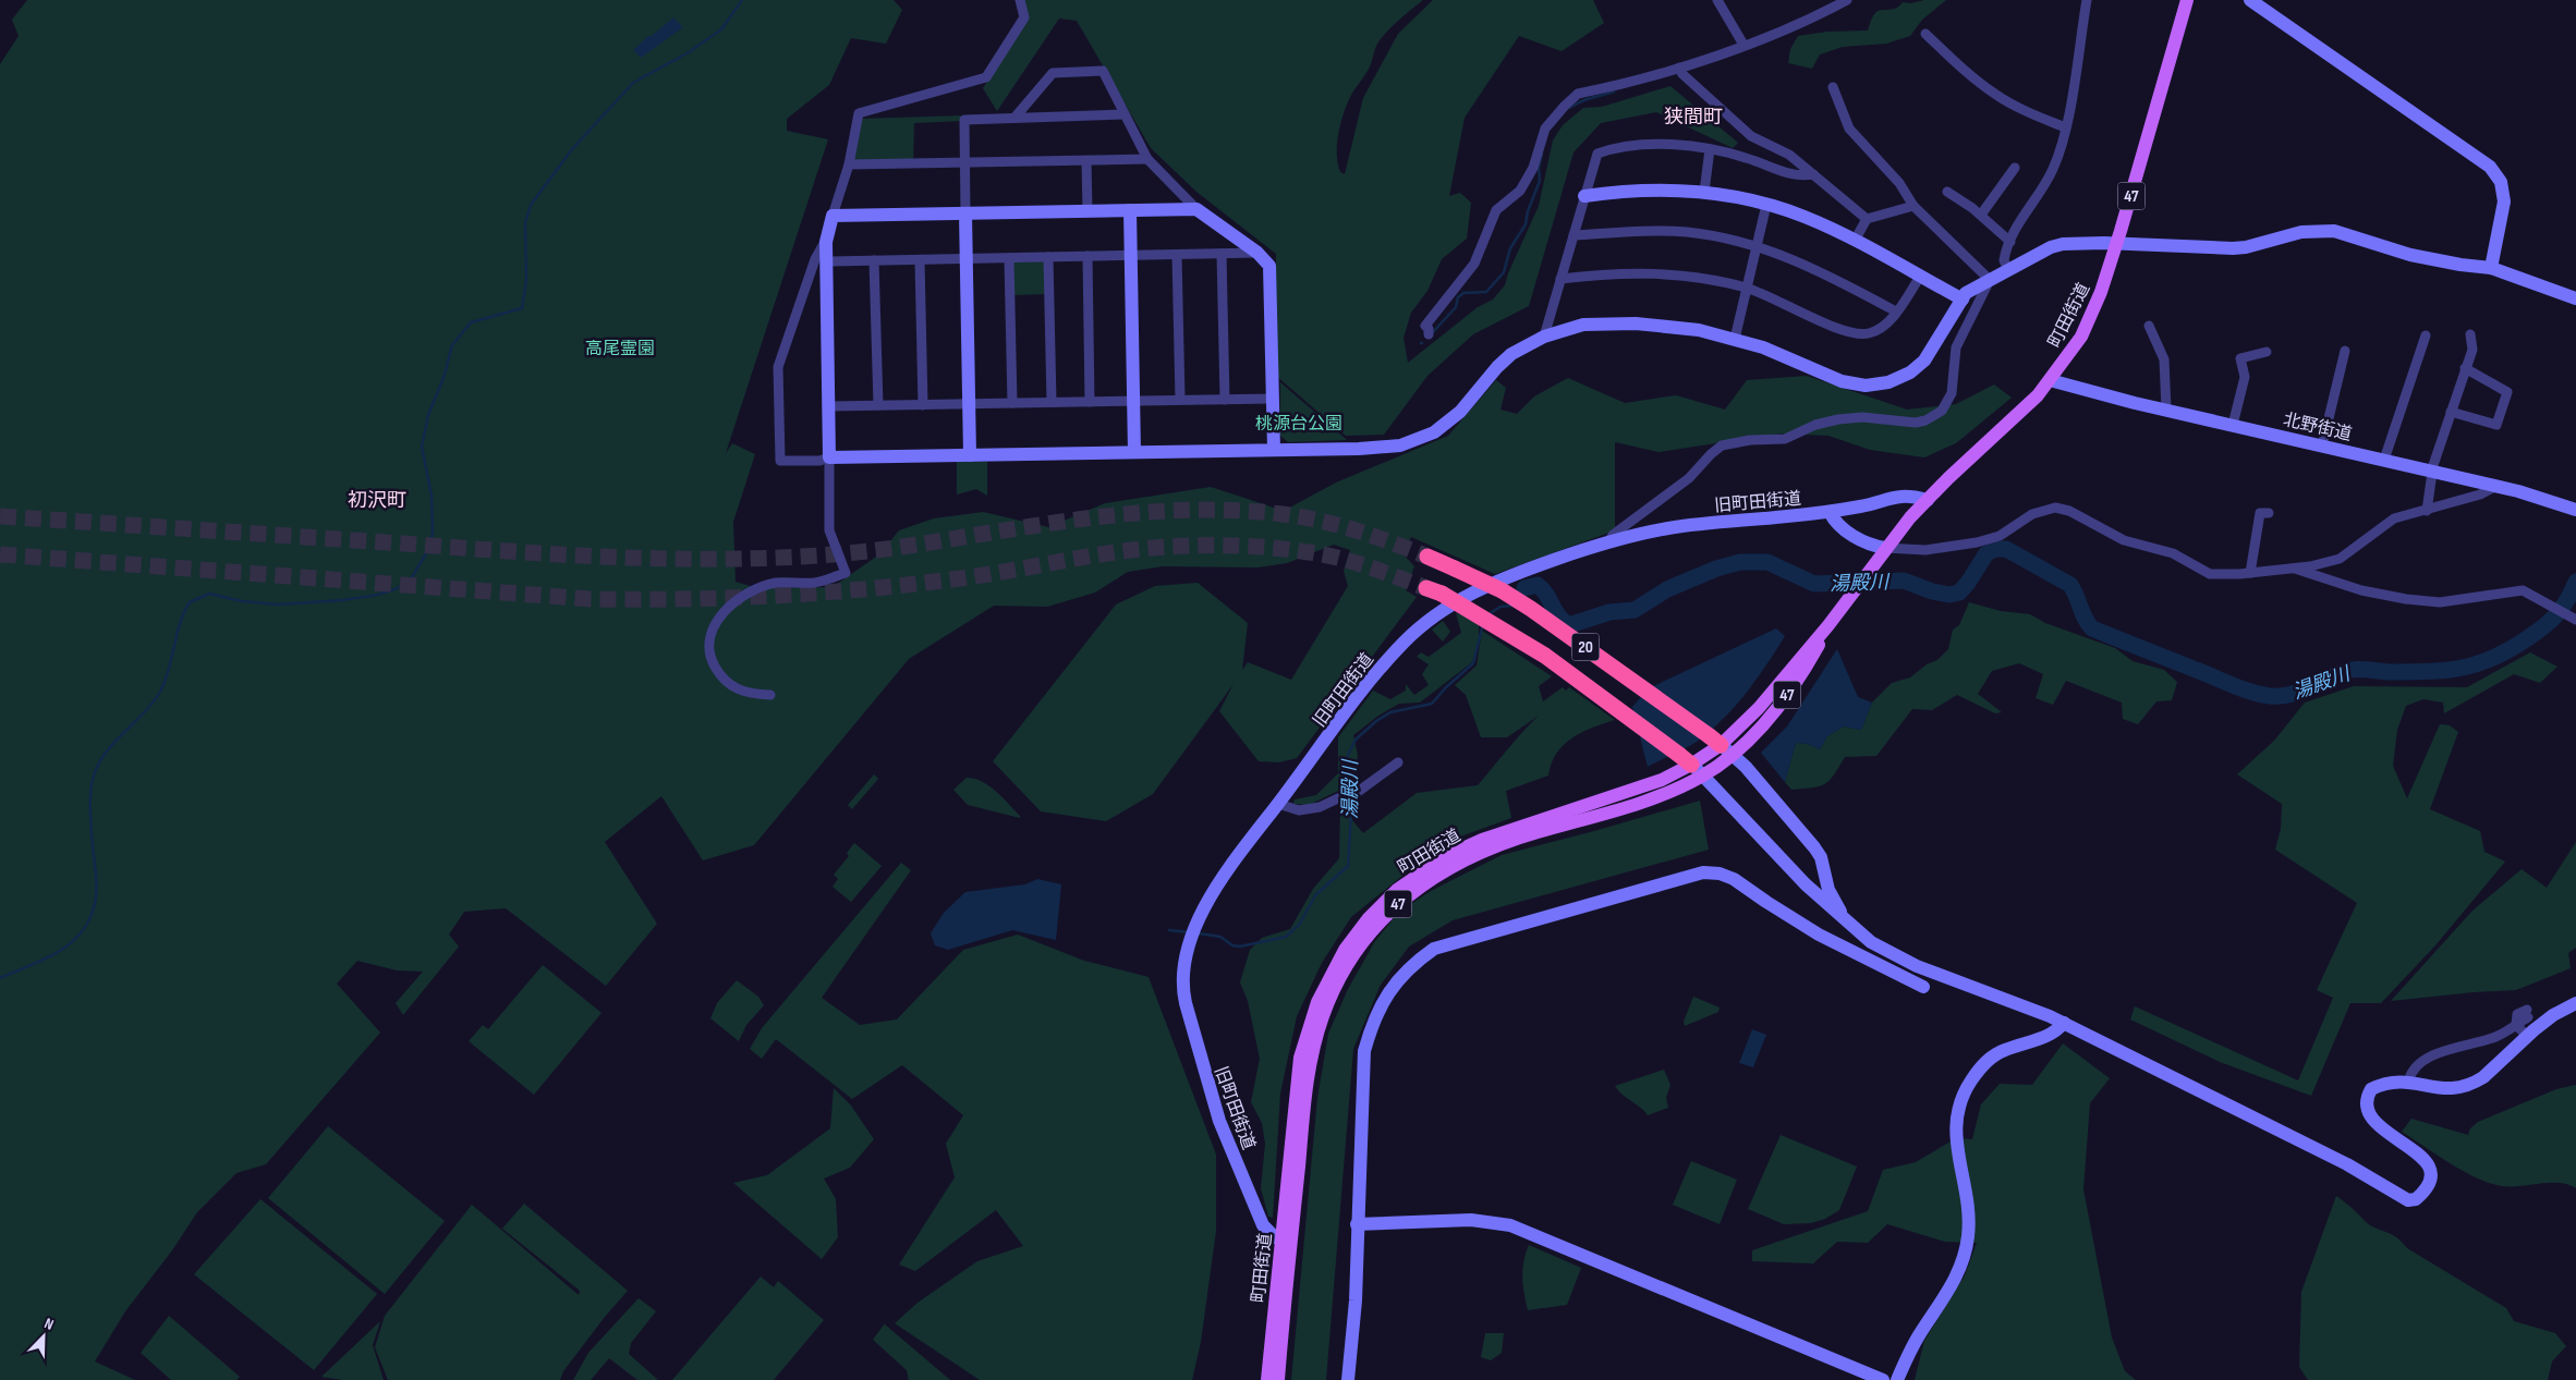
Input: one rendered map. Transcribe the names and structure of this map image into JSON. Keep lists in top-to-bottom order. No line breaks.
{"streets":{"highway":["20"],"main road":["47","町田街道"],"street":["北野街道","旧町田街道"]},"crossings":[["町田街道","北野街道"],["町田街道","旧町田街道"],["町田街道","20"]],"districts":["狭間町","初沢町"],"water":["湯殿川"],"parks":["高尾霊園","桃源台公園"],"north":"top right"}
